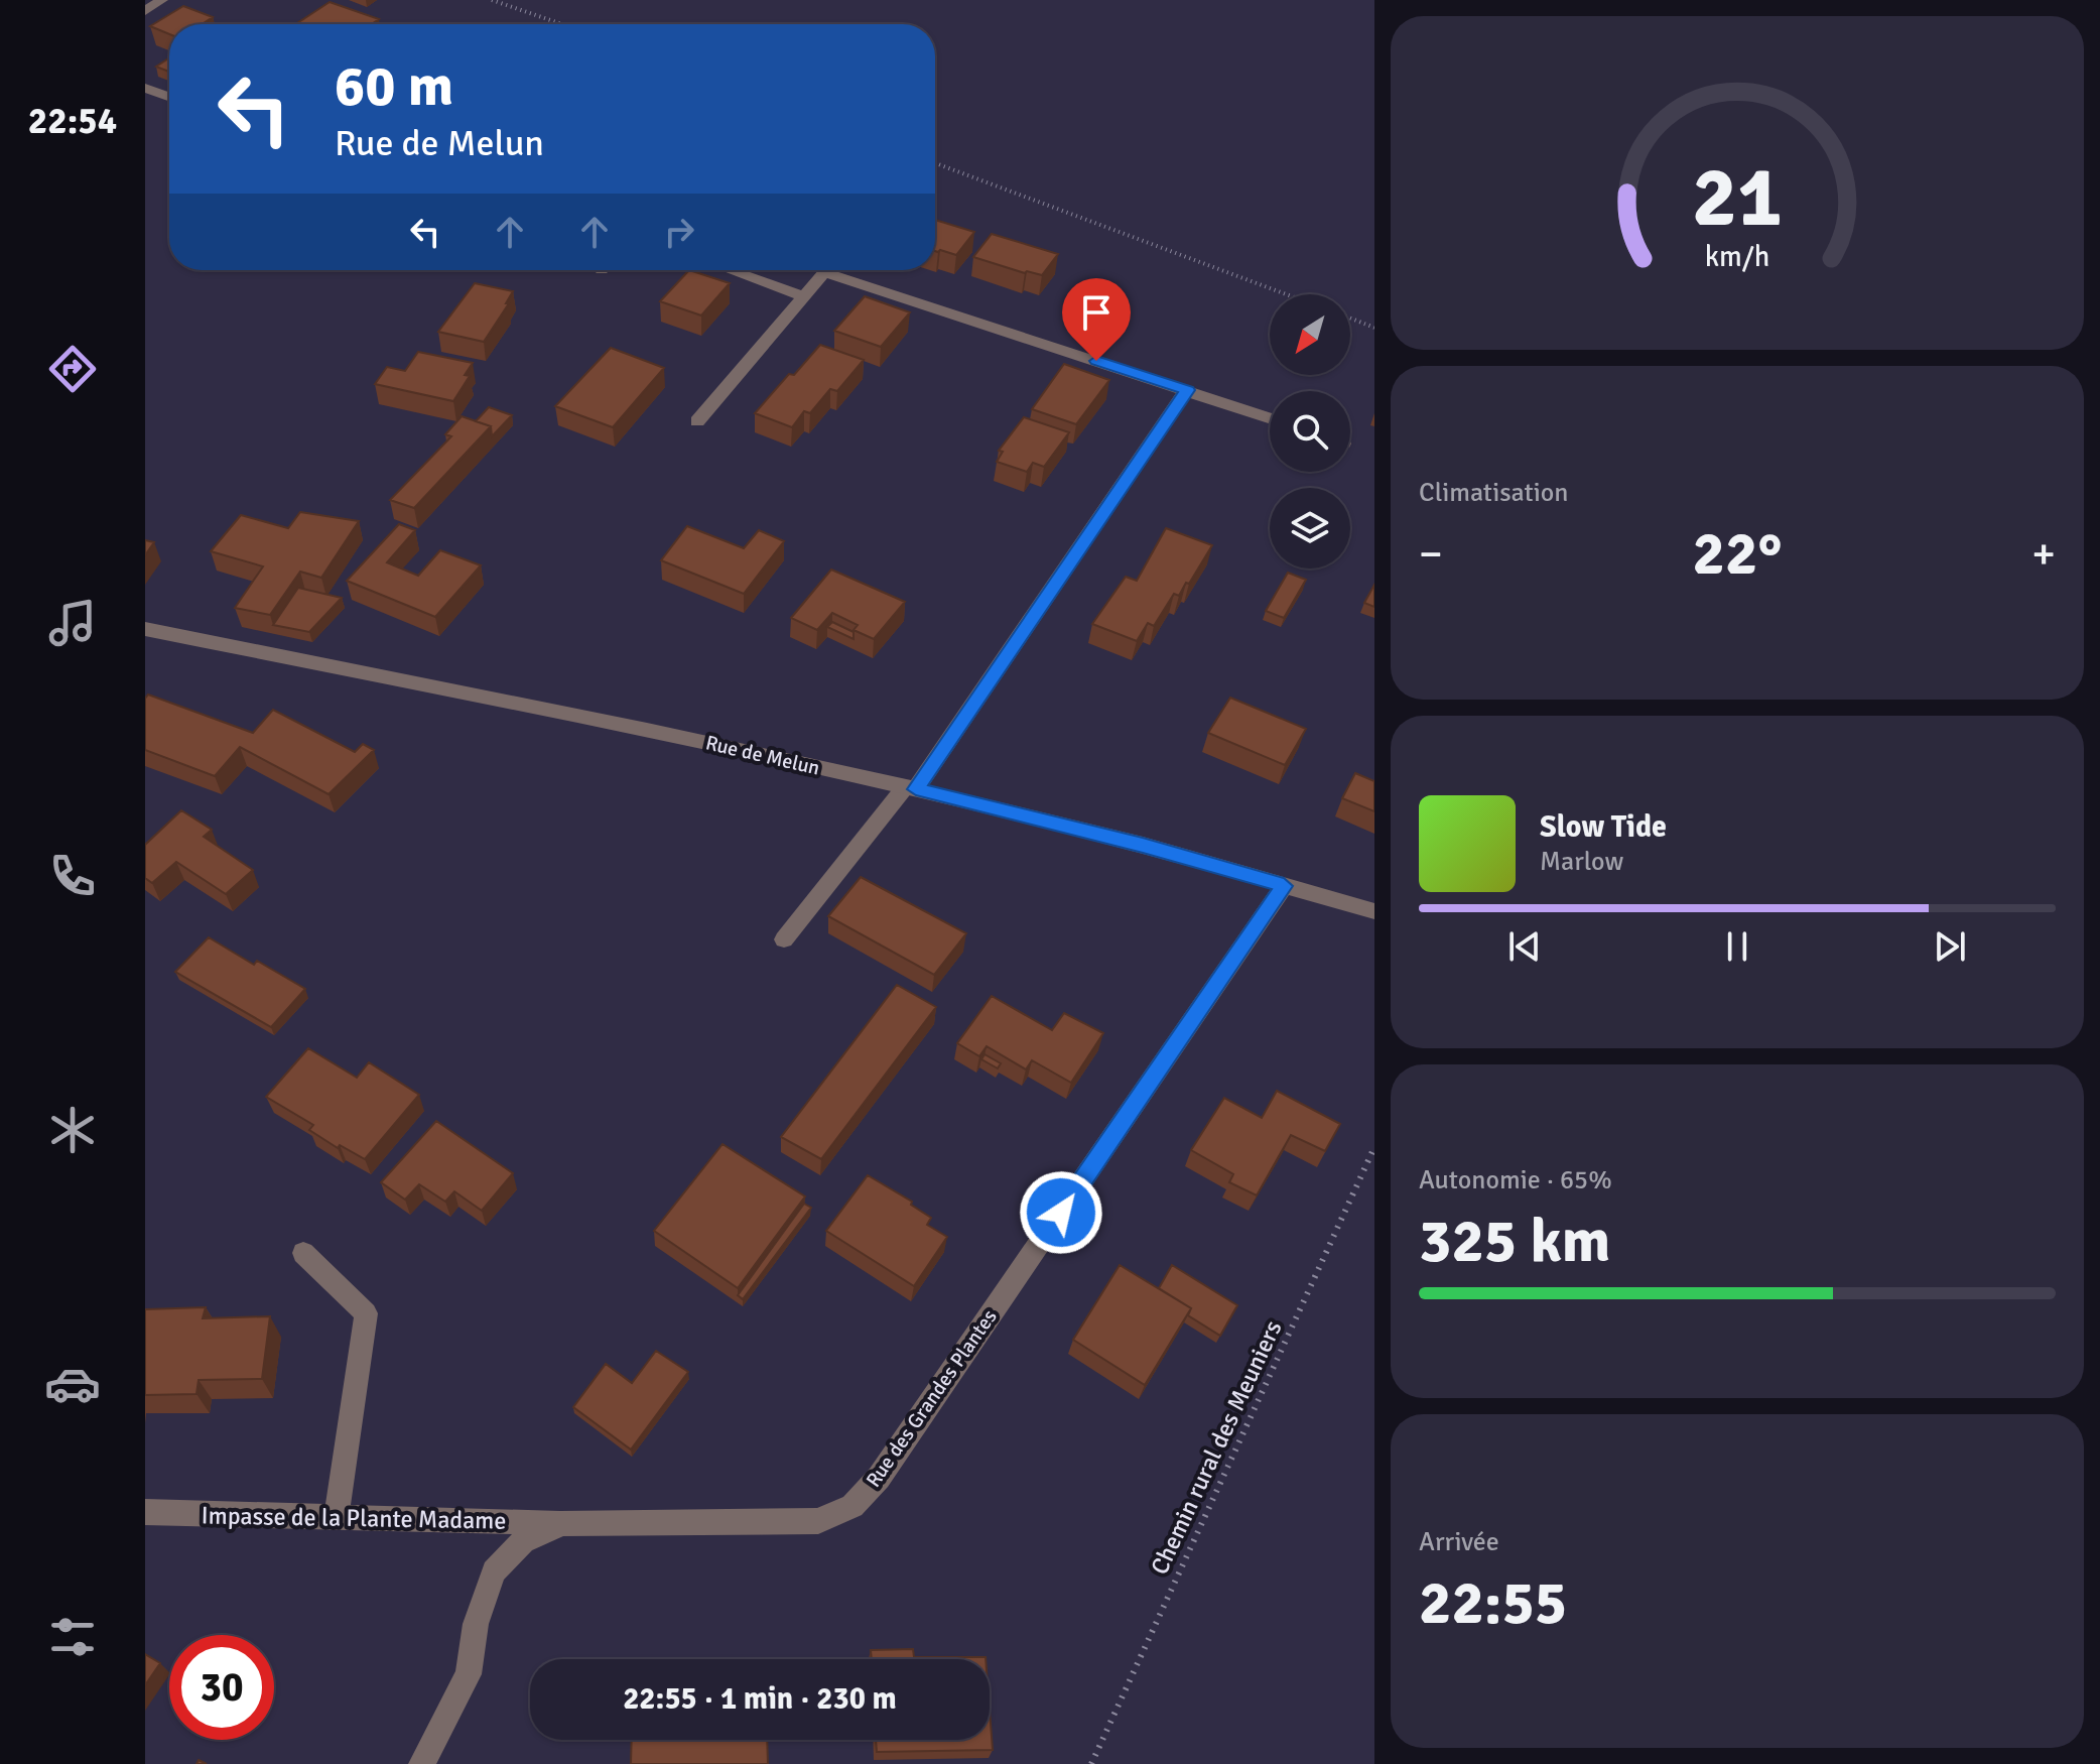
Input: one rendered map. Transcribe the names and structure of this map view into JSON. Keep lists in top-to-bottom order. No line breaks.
{"streets":{"street":["Rue de Melun","Rue des Grandes Plantes","Impasse de la Plante Madame"],"path":["Chemin rural des Meuniers"]},"crossings":[["Rue de Melun","Rue des Grandes Plantes"],["Rue des Grandes Plantes","Impasse de la Plante Madame"]],"north":"bottom left","page":{"tabs":"22:54","turn":["60 m","Rue de Melun"],"tile":["Climatisation",["Autonomie · 65%","325 km"],["Arrivée","22:55"]],"heat":["−","22°","+"],"song":["Slow Tide","Marlow"],"limit":"30","trip":"22:55 · 1 min · 230 m","gauge":["21","km/h"]}}
